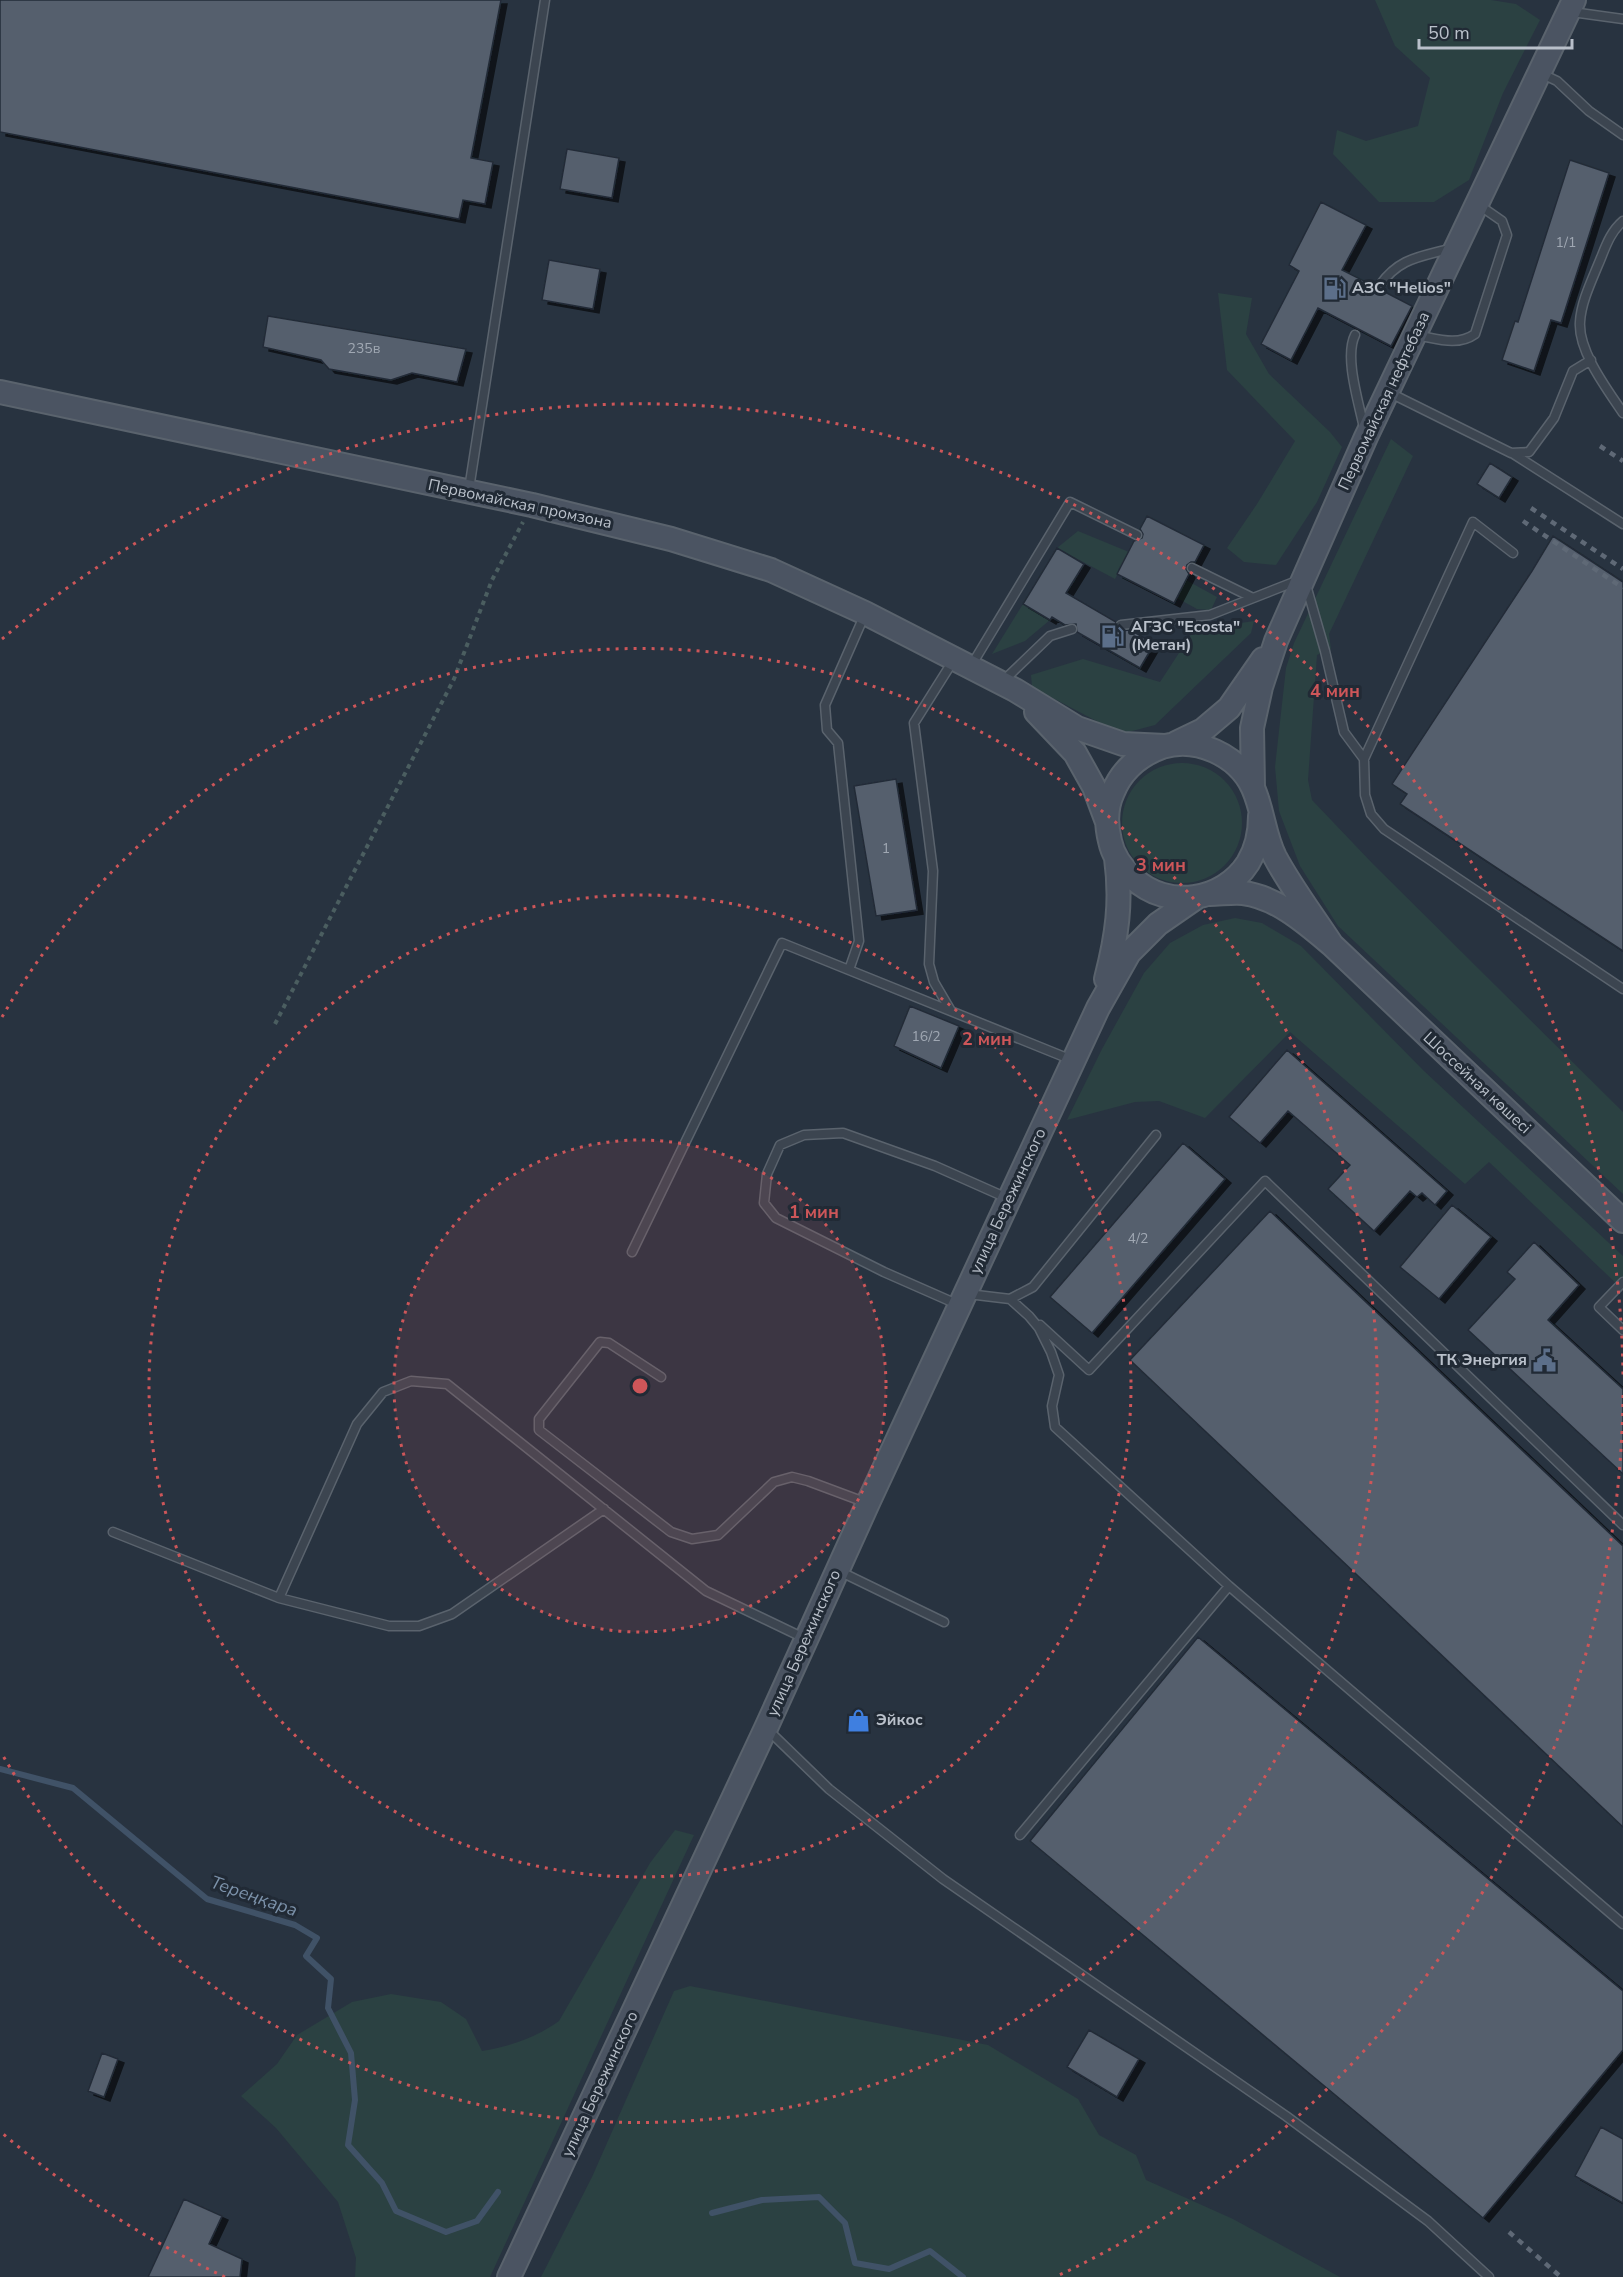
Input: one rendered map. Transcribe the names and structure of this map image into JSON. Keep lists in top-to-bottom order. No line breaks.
{"streets":{"main road":["Первомайская нефтебаза","Первомайская промзона","Шоссейная көшесі","улица Бережинского"]},"water":["Тереңқара"],"places":{"fuel station":["АЗС \"Helios\"","АГЗС \"Ecosta\" (Метан)"],"public building":["ТК Энергия"],"shop":["Эйкос"]},"house_numbers":["1/1","235в","1","16/2","4/2"],"scale_bar":"50 m","rings":["4 мин","3 мин","2 мин","1 мин"]}
